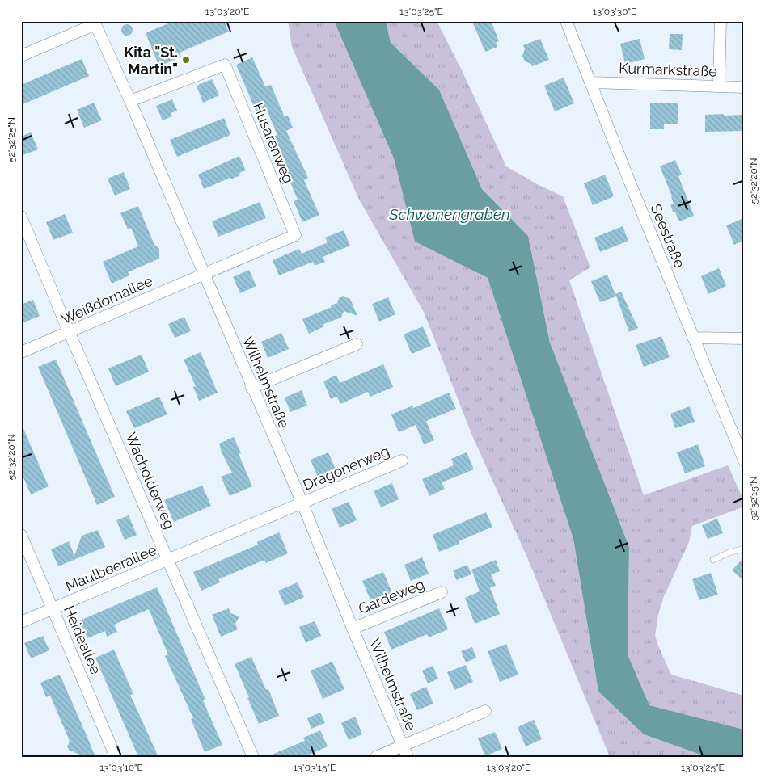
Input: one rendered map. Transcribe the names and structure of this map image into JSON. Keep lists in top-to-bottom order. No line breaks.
{"streets":{"street":["Kurmarkstraße","Husarenweg","Seestraße","Weißdornallee","Wilhelmstraße","Dragonerweg","Wacholderweg","Maulbeerallee","Gardeweg","Heideallee"]},"crossings":[["Kurmarkstraße","Seestraße"],["Husarenweg","Weißdornallee"],["Husarenweg","Wilhelmstraße"],["Weißdornallee","Wilhelmstraße"],["Weißdornallee","Wacholderweg"],["Wilhelmstraße","Dragonerweg"],["Wilhelmstraße","Maulbeerallee"],["Wilhelmstraße","Gardeweg"],["Dragonerweg","Maulbeerallee"],["Wacholderweg","Maulbeerallee"],["Maulbeerallee","Heideallee"]],"water":["Schwanengraben"],"places":["Kita \"St. Martin\""],"coordinates":["13°03'20\"E","13°03'25\"E","13°03'30\"E","52°32'25\"N","52°32'20\"N","52°32'15\"N","13°03'10\"E","13°03'15\"E"]}
